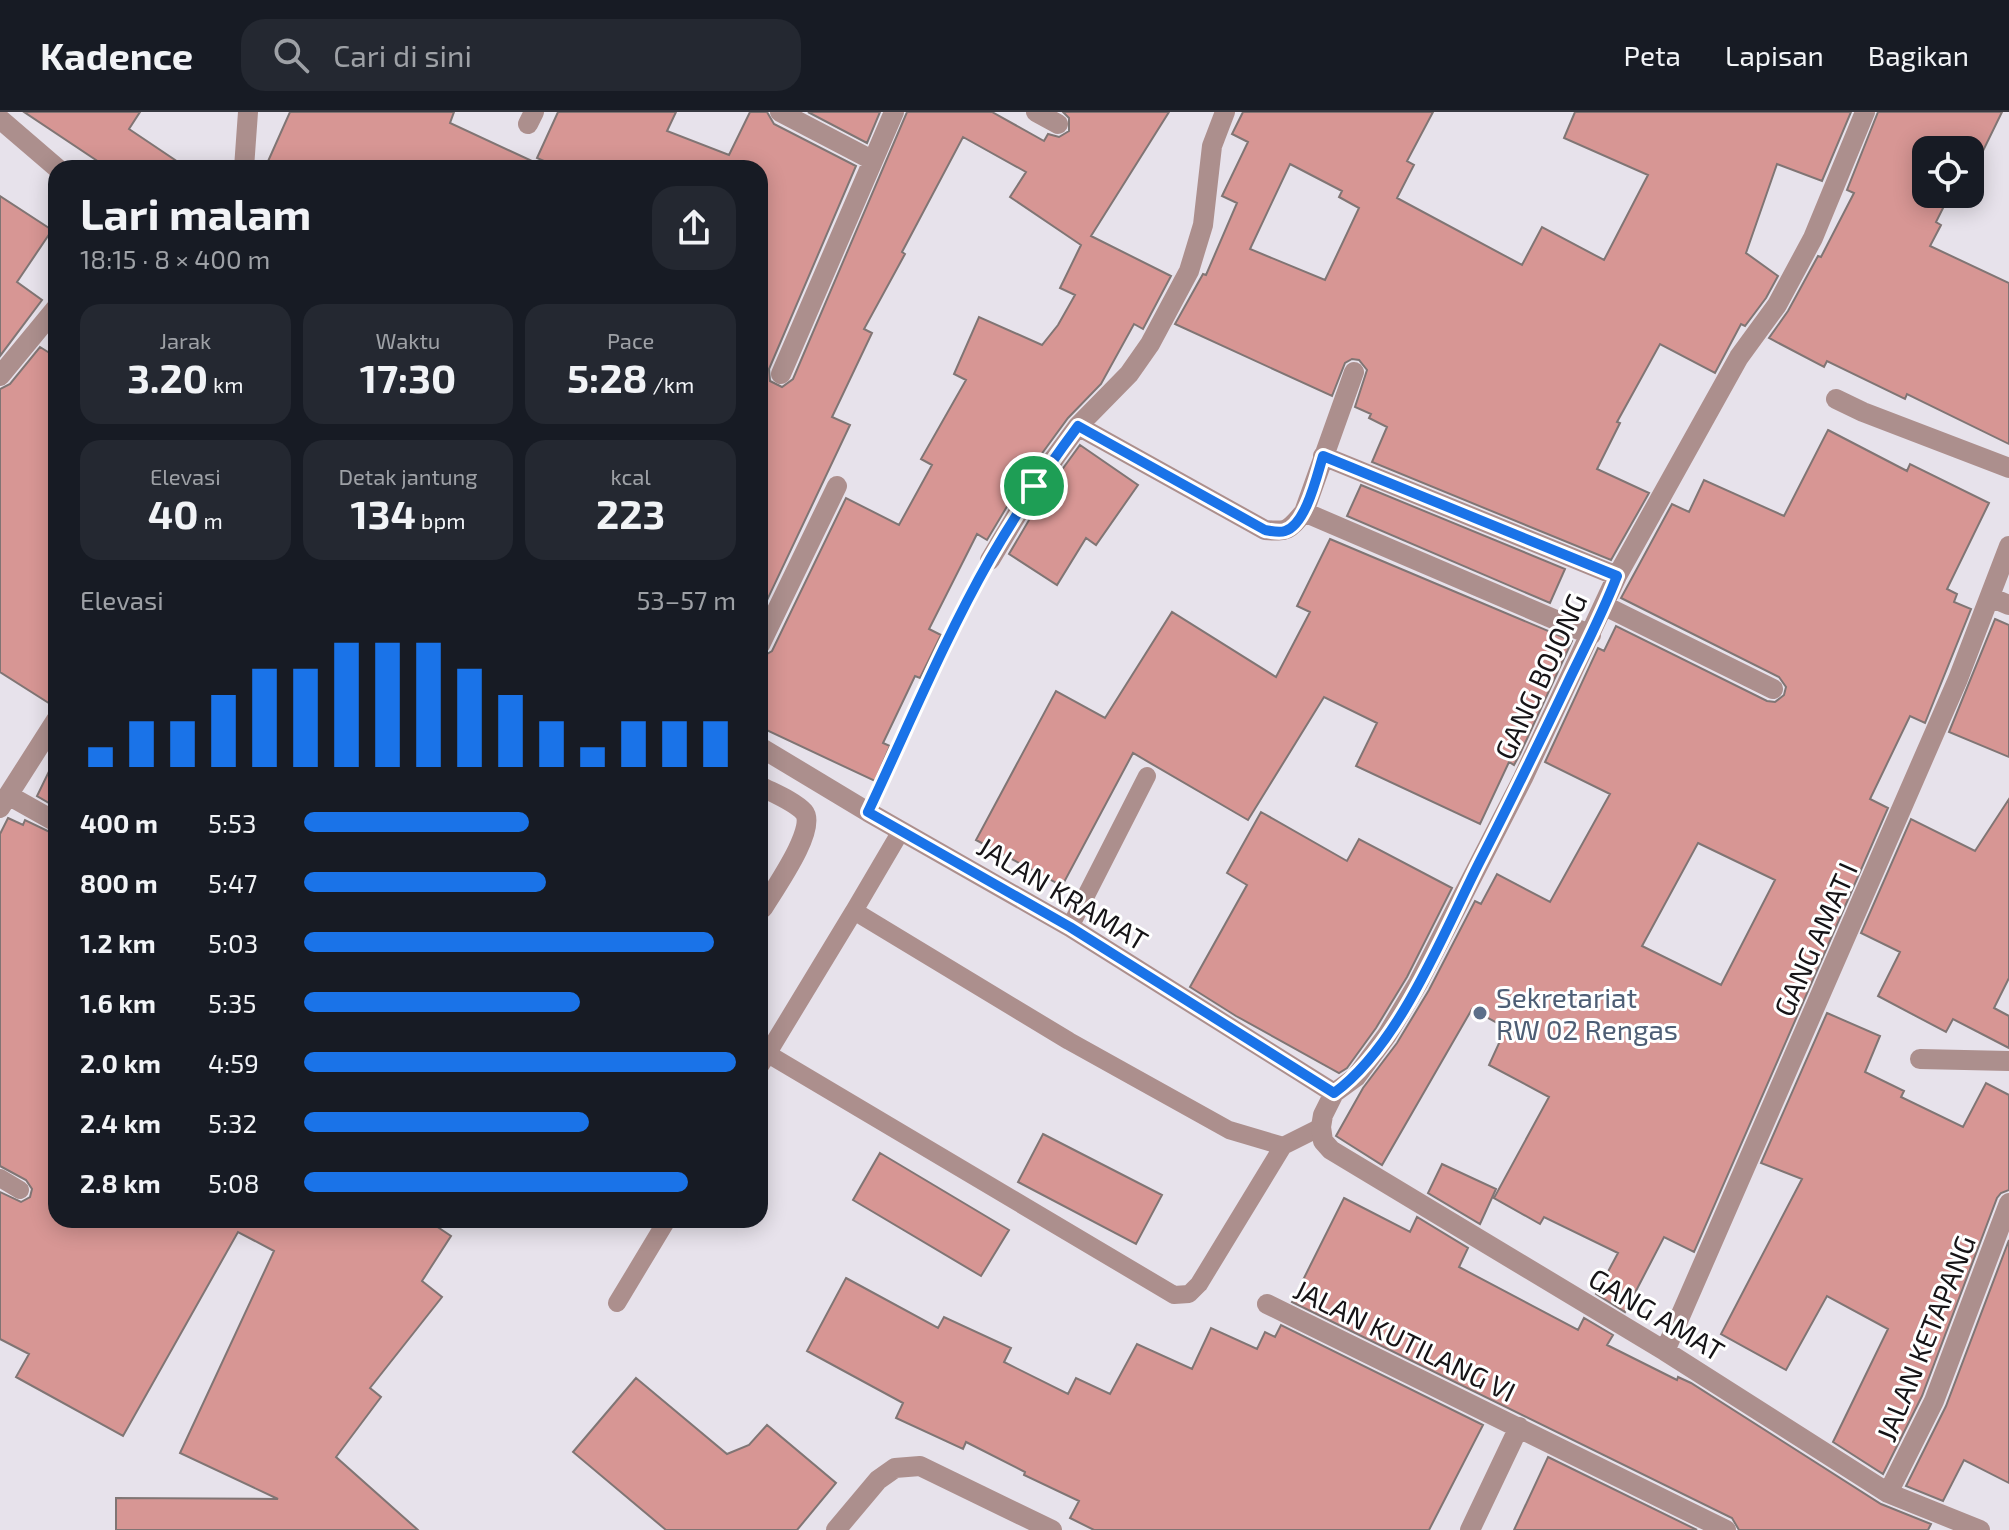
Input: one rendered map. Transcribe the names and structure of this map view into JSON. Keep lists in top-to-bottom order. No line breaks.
{"streets":{"street":["GANG BOJONG","JALAN KRAMAT","GANG AMAT I","GANG AMAT","JALAN KETAPANG","JALAN KUTILANG VI"]},"crossings":[["GANG BOJONG","JALAN KRAMAT"],["GANG BOJONG","GANG AMAT"],["GANG AMAT I","GANG AMAT"],["GANG AMAT","JALAN KETAPANG"]],"places":["Sekretariat RW 02 Rengas"],"page":{"header":"Kadence","search":"Cari di sini","nav":["Peta","Lapisan","Bagikan"],"heading":["Lari malam","18:15 · 8 × 400 m"],"stats":[["Jarak","3.20 km"],["Waktu","17:30"],["Pace","5:28 /km"],["Elevasi","40 m"],["Detak jantung","134 bpm"],["kcal","223"]],"chart":["Elevasi","53–57 m"],"list":[{"name":"400 m","note":"5:53"},{"name":"800 m","note":"5:47"},{"name":"1.2 km","note":"5:03"},{"name":"1.6 km","note":"5:35"},{"name":"2.0 km","note":"4:59"},{"name":"2.4 km","note":"5:32"},{"name":"2.8 km","note":"5:08"}]}}
